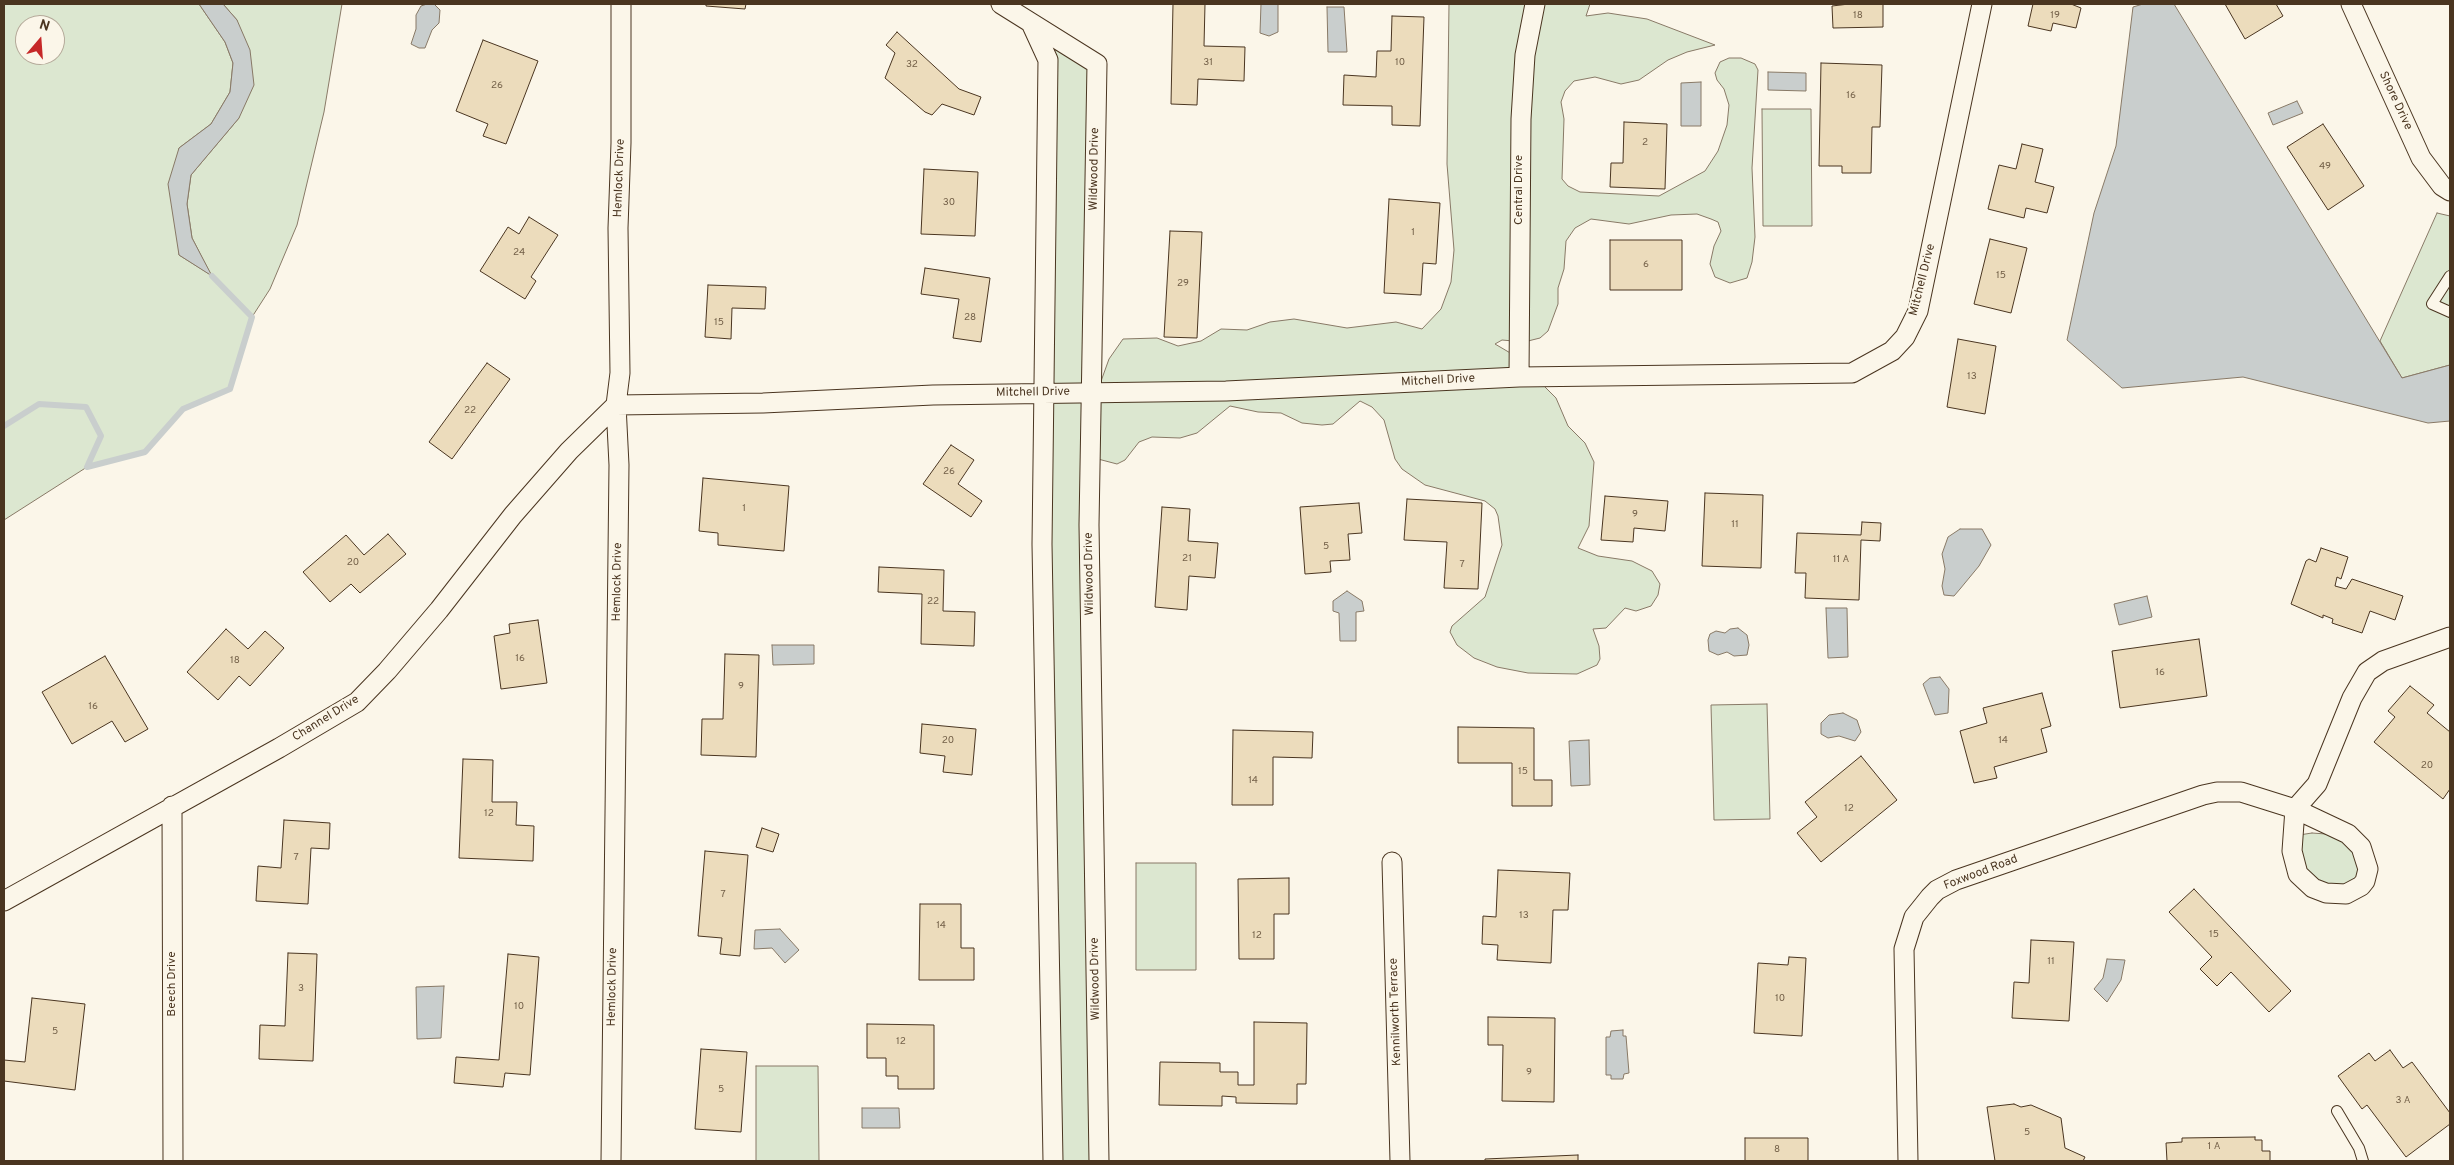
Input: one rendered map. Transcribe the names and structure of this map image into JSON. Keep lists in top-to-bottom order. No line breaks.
{"streets":{"street":["Shore Drive","Wildwood Drive","Hemlock Drive","Central Drive","Mitchell Drive","Channel Drive","Foxwood Road","Beech Drive","Kennilworth Terrace"]},"crossings":[["Wildwood Drive","Mitchell Drive"],["Hemlock Drive","Mitchell Drive"],["Hemlock Drive","Channel Drive"],["Central Drive","Mitchell Drive"],["Mitchell Drive","Channel Drive"],["Channel Drive","Beech Drive"]],"house_numbers":["18","19","31","10","32","26","16","2","49","30","1","24","6","15","29","28","15","13","22","26","1","9","11","5","21","11 A","20","7","22","16","18","16","9","16","20","14","20","15","14","12","12","7","7","13","14","15","12","11","3","10","10","5","12","9","5","3 A","5","1 A","8"],"north":"top"}
